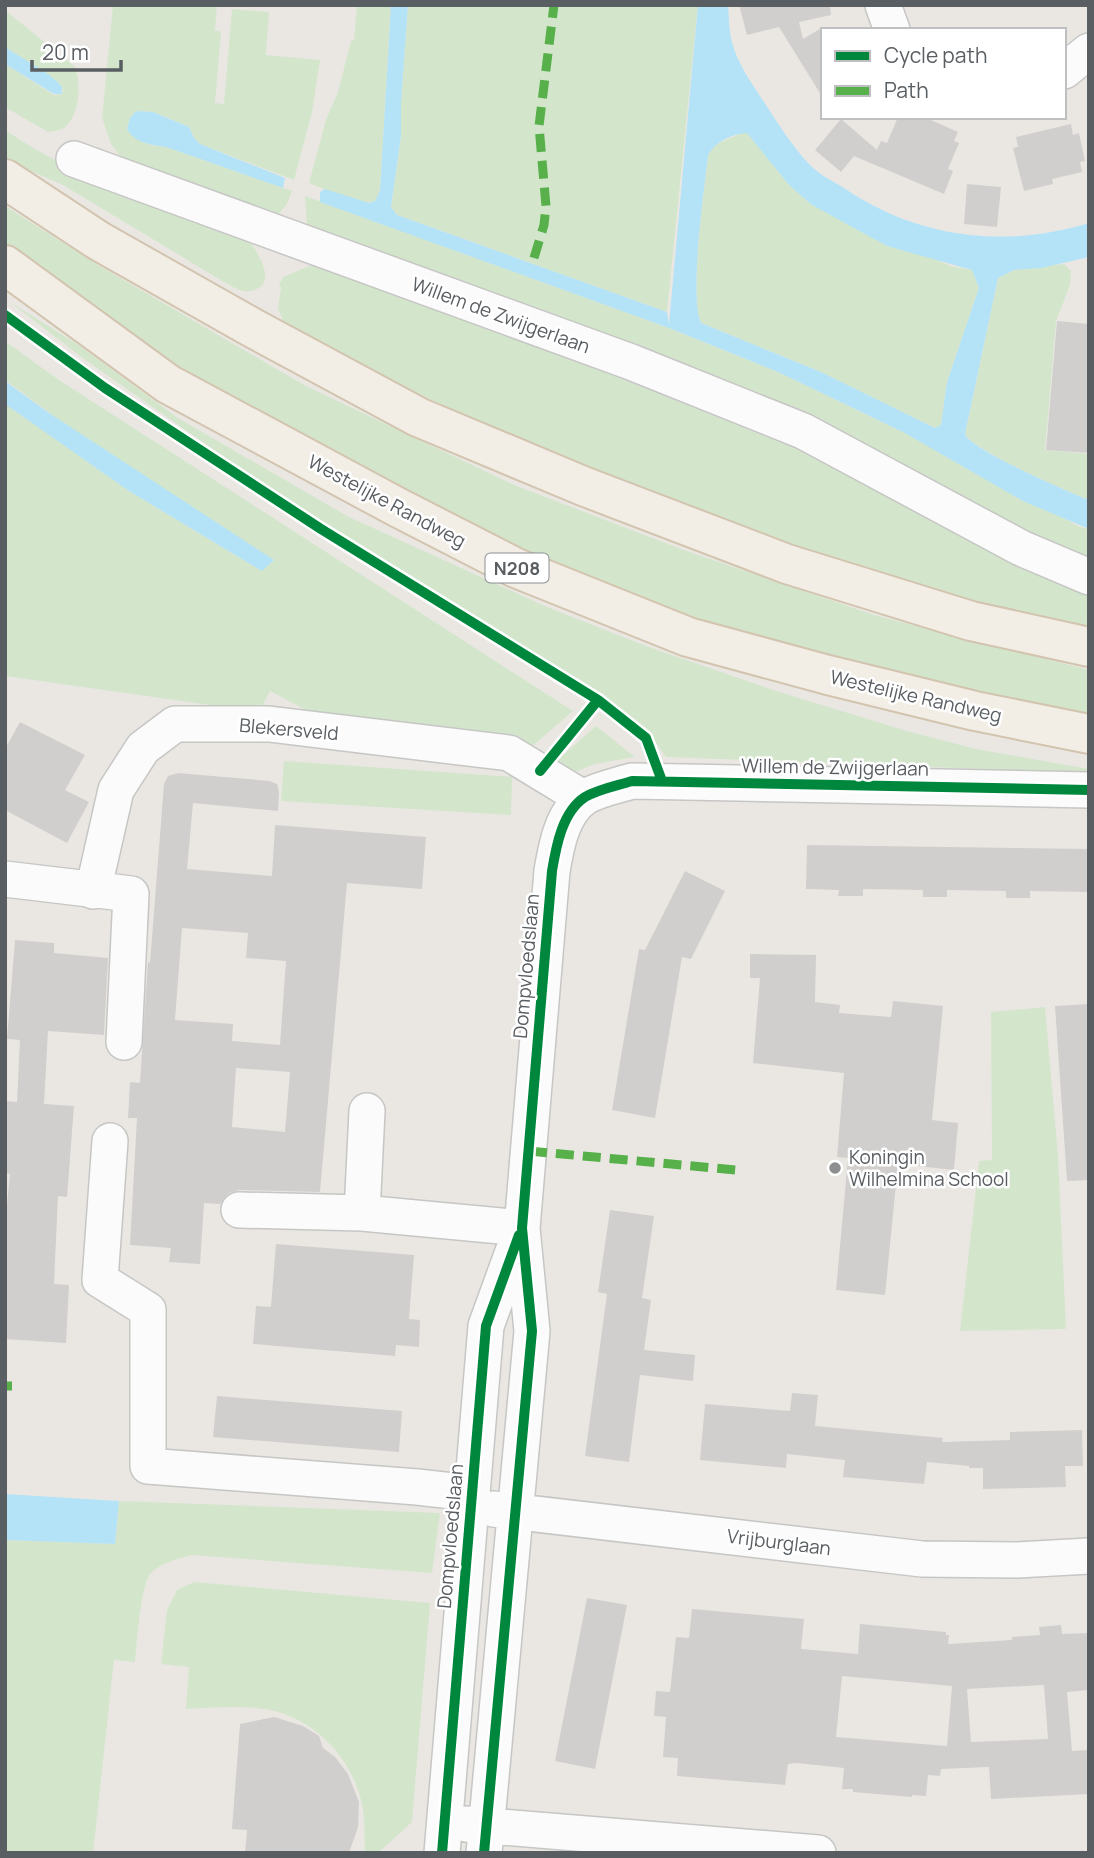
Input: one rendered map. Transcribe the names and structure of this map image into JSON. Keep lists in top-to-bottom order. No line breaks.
{"streets":{"main road":["Westelijke Randweg","N208"],"street":["Willem de Zwijgerlaan","Blekersveld","Dompvloedslaan","Vrijburglaan"]},"crossings":[["Willem de Zwijgerlaan","Blekersveld"],["Willem de Zwijgerlaan","Dompvloedslaan"],["Blekersveld","Dompvloedslaan"],["Dompvloedslaan","Vrijburglaan"]],"places":["Koningin Wilhelmina School"],"legend":["Cycle path","Path"],"scale_bar":"20 m"}
